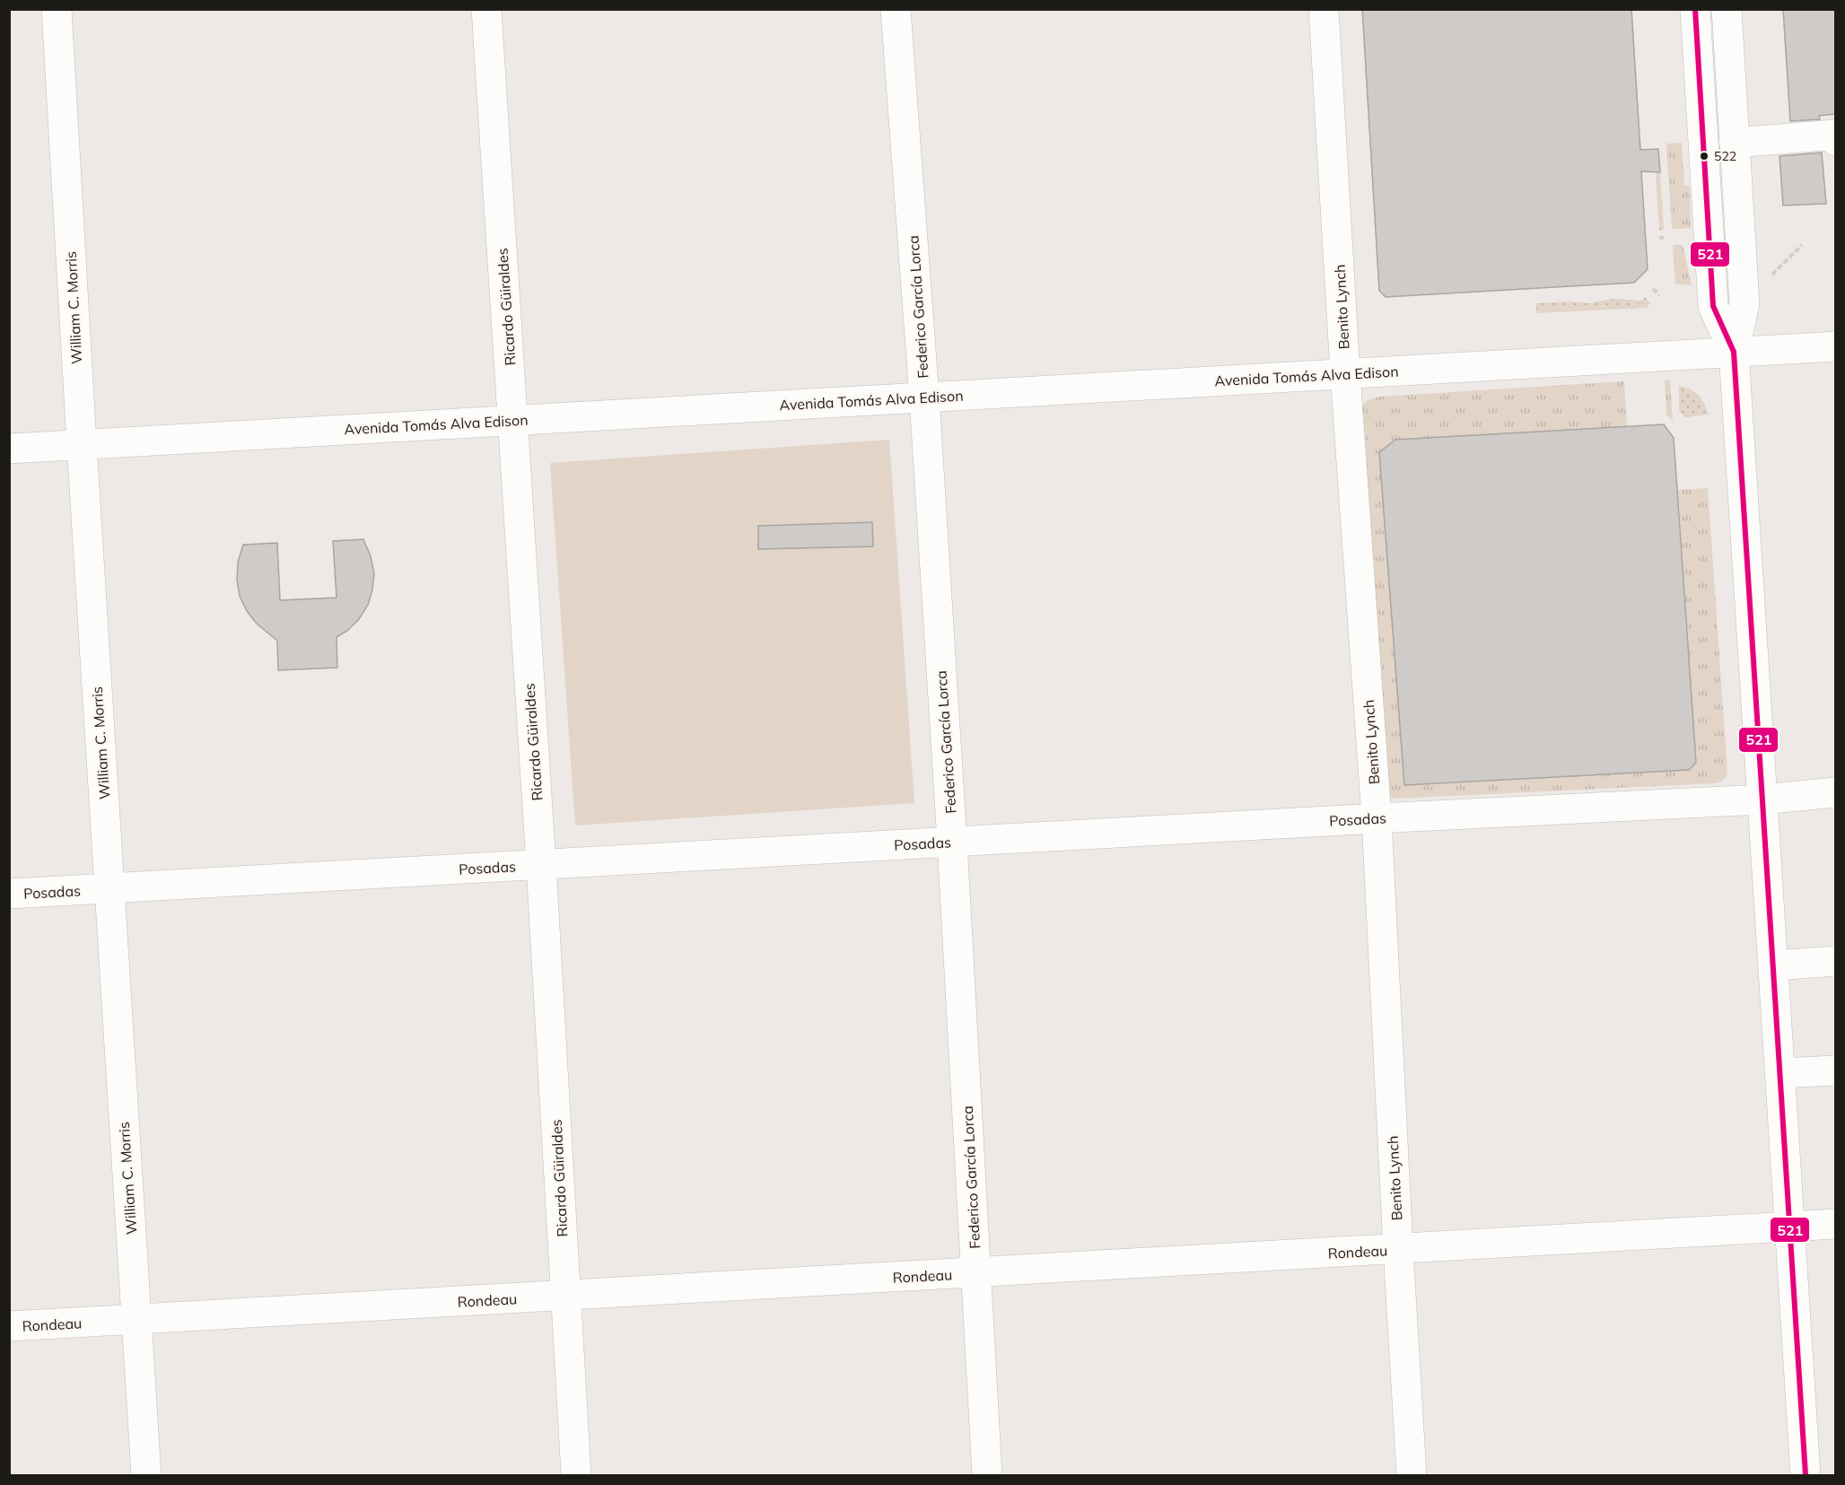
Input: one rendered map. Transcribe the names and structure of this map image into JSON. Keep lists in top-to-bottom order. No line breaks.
{"streets":{"street":["Ricardo Güiraldes","Federico García Lorca","Benito Lynch","William C. Morris","Avenida Tomás Alva Edison","Posadas","Rondeau"]},"crossings":[["Ricardo Güiraldes","Avenida Tomás Alva Edison"],["Ricardo Güiraldes","Posadas"],["Ricardo Güiraldes","Rondeau"],["Federico García Lorca","Avenida Tomás Alva Edison"],["Federico García Lorca","Posadas"],["Federico García Lorca","Rondeau"],["Benito Lynch","Avenida Tomás Alva Edison"],["Benito Lynch","Posadas"],["Benito Lynch","Rondeau"],["William C. Morris","Avenida Tomás Alva Edison"],["William C. Morris","Posadas"],["William C. Morris","Rondeau"]],"places":["522"],"lines":["transit line 521"]}
